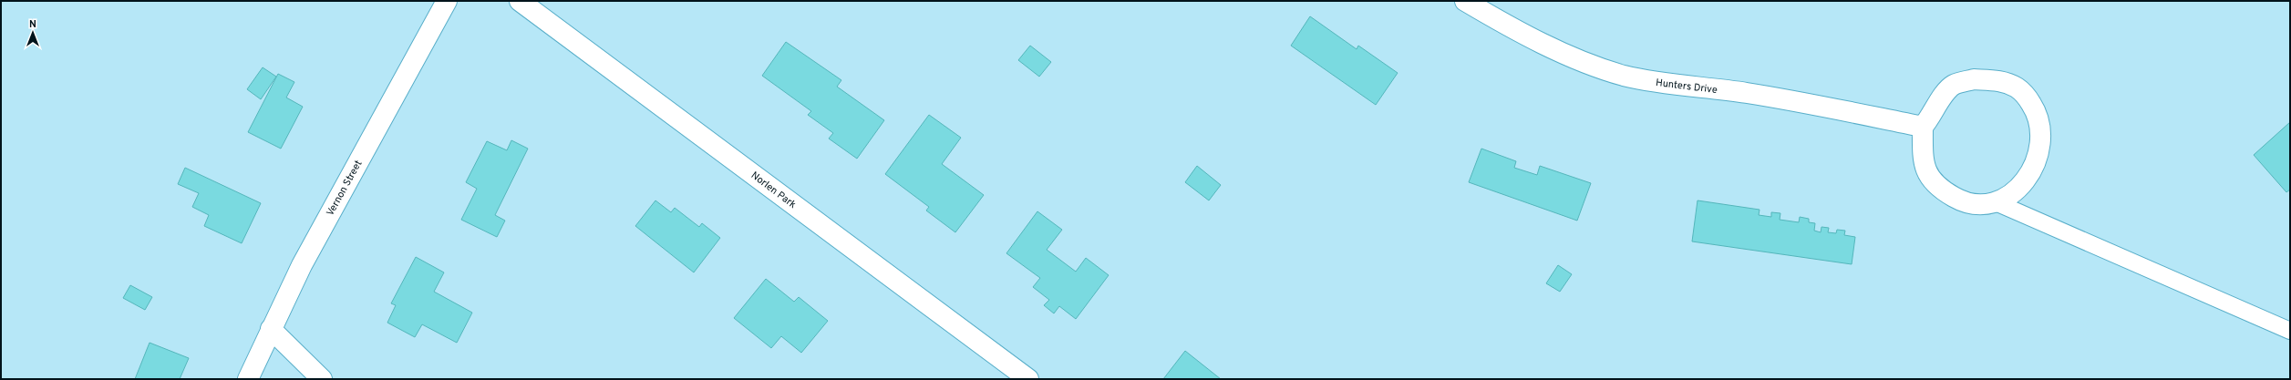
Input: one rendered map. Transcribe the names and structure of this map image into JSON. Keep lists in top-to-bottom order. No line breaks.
{"streets":{"street":["Hunters Drive","Vernon Street","Norlen Park"]},"north":"top"}
